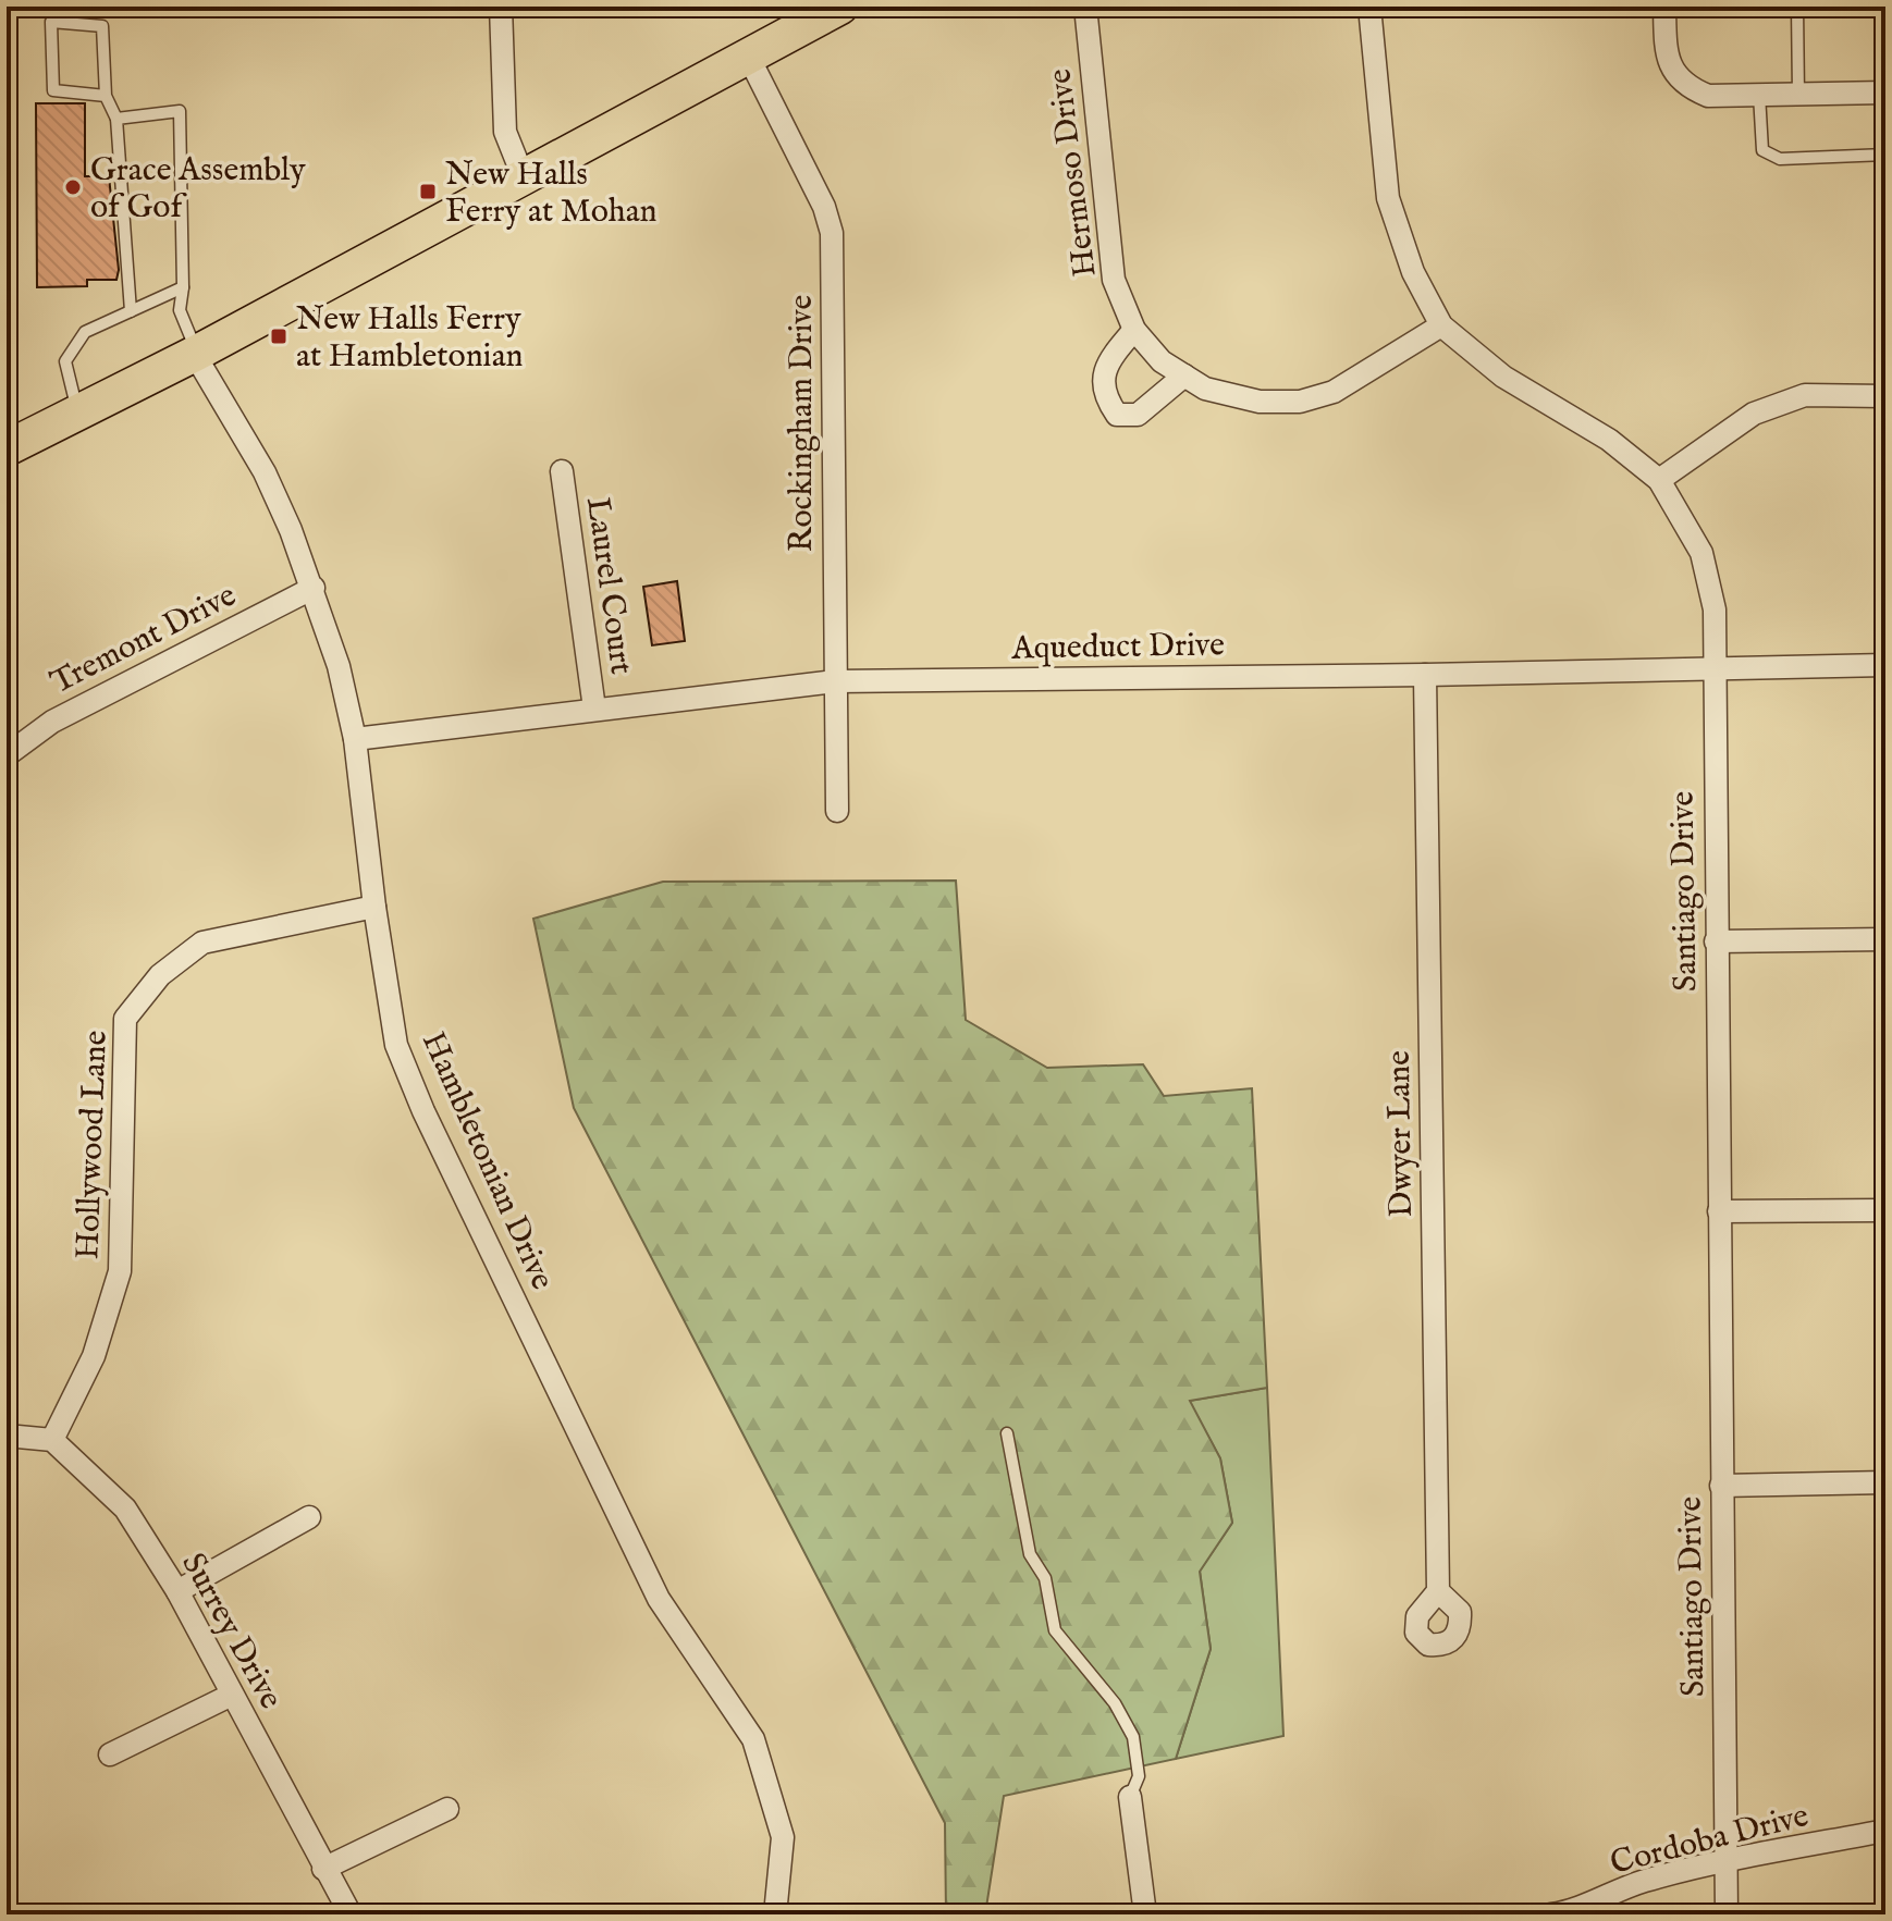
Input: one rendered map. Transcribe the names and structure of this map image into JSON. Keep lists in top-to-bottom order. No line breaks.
{"streets":{"street":["Hermoso Drive","Rockingham Drive","Laurel Court","Tremont Drive","Aqueduct Drive","Santiago Drive","Dwyer Lane","Hollywood Lane","Hambletonian Drive","Surrey Drive","Cordoba Drive"]},"crossings":[["Hermoso Drive","Santiago Drive"],["Rockingham Drive","Aqueduct Drive"],["Laurel Court","Aqueduct Drive"],["Tremont Drive","Hambletonian Drive"],["Aqueduct Drive","Santiago Drive"],["Aqueduct Drive","Dwyer Lane"],["Aqueduct Drive","Hambletonian Drive"],["Santiago Drive","Cordoba Drive"],["Hollywood Lane","Hambletonian Drive"],["Hollywood Lane","Surrey Drive"]],"places":{"other":["Grace Assembly of Gof"],"transit":["New Halls Ferry at Mohan","New Halls Ferry at Hambletonian"]}}
